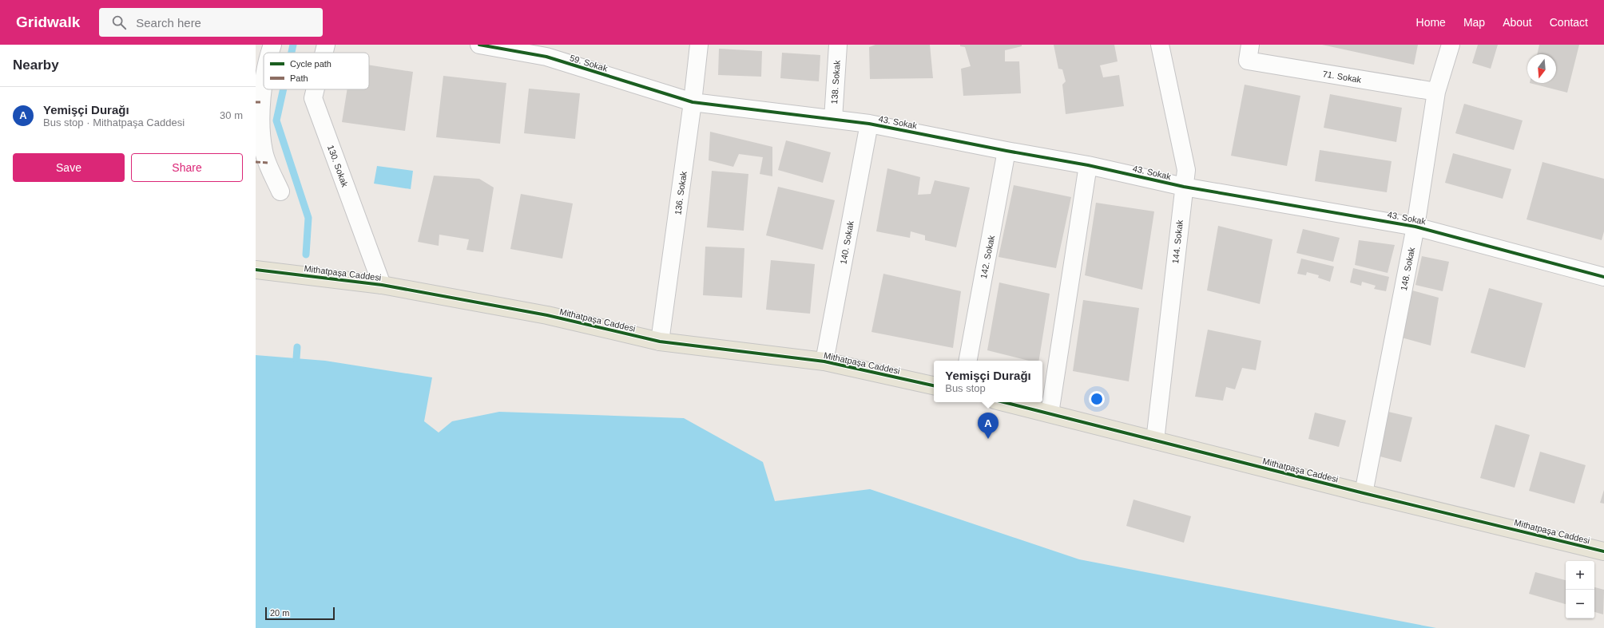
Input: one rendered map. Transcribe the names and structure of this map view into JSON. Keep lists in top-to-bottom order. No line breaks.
{"streets":{"main road":["Mithatpaşa Caddesi"],"street":["59. Sokak","71. Sokak","138. Sokak","43. Sokak","130. Sokak","136. Sokak","144. Sokak","140. Sokak","142. Sokak","148. Sokak"]},"crossings":[["59. Sokak","43. Sokak"],["59. Sokak","136. Sokak"],["71. Sokak","148. Sokak"],["138. Sokak","43. Sokak"],["43. Sokak","136. Sokak"],["43. Sokak","144. Sokak"],["43. Sokak","140. Sokak"],["43. Sokak","142. Sokak"],["43. Sokak","148. Sokak"],["130. Sokak","Mithatpaşa Caddesi"],["136. Sokak","Mithatpaşa Caddesi"],["144. Sokak","Mithatpaşa Caddesi"],["140. Sokak","Mithatpaşa Caddesi"],["148. Sokak","Mithatpaşa Caddesi"]],"legend":["Cycle path","Path"],"scale_bar":"20 m","north":"bottom","page":{"header":"Gridwalk","search":"Search here","nav":["Home","Map","About","Contact"],"heading":"Nearby","list":[{"mark":"A","name":"Yemişçi Durağı","note":"Bus stop · Mithatpaşa Caddesi","value":"30 m"}],"buttons":["Save","Share"],"popup":["Yemişçi Durağı","Bus stop"],"pins":"A","map_buttons":["+","−"],"scale":"20 m"}}
